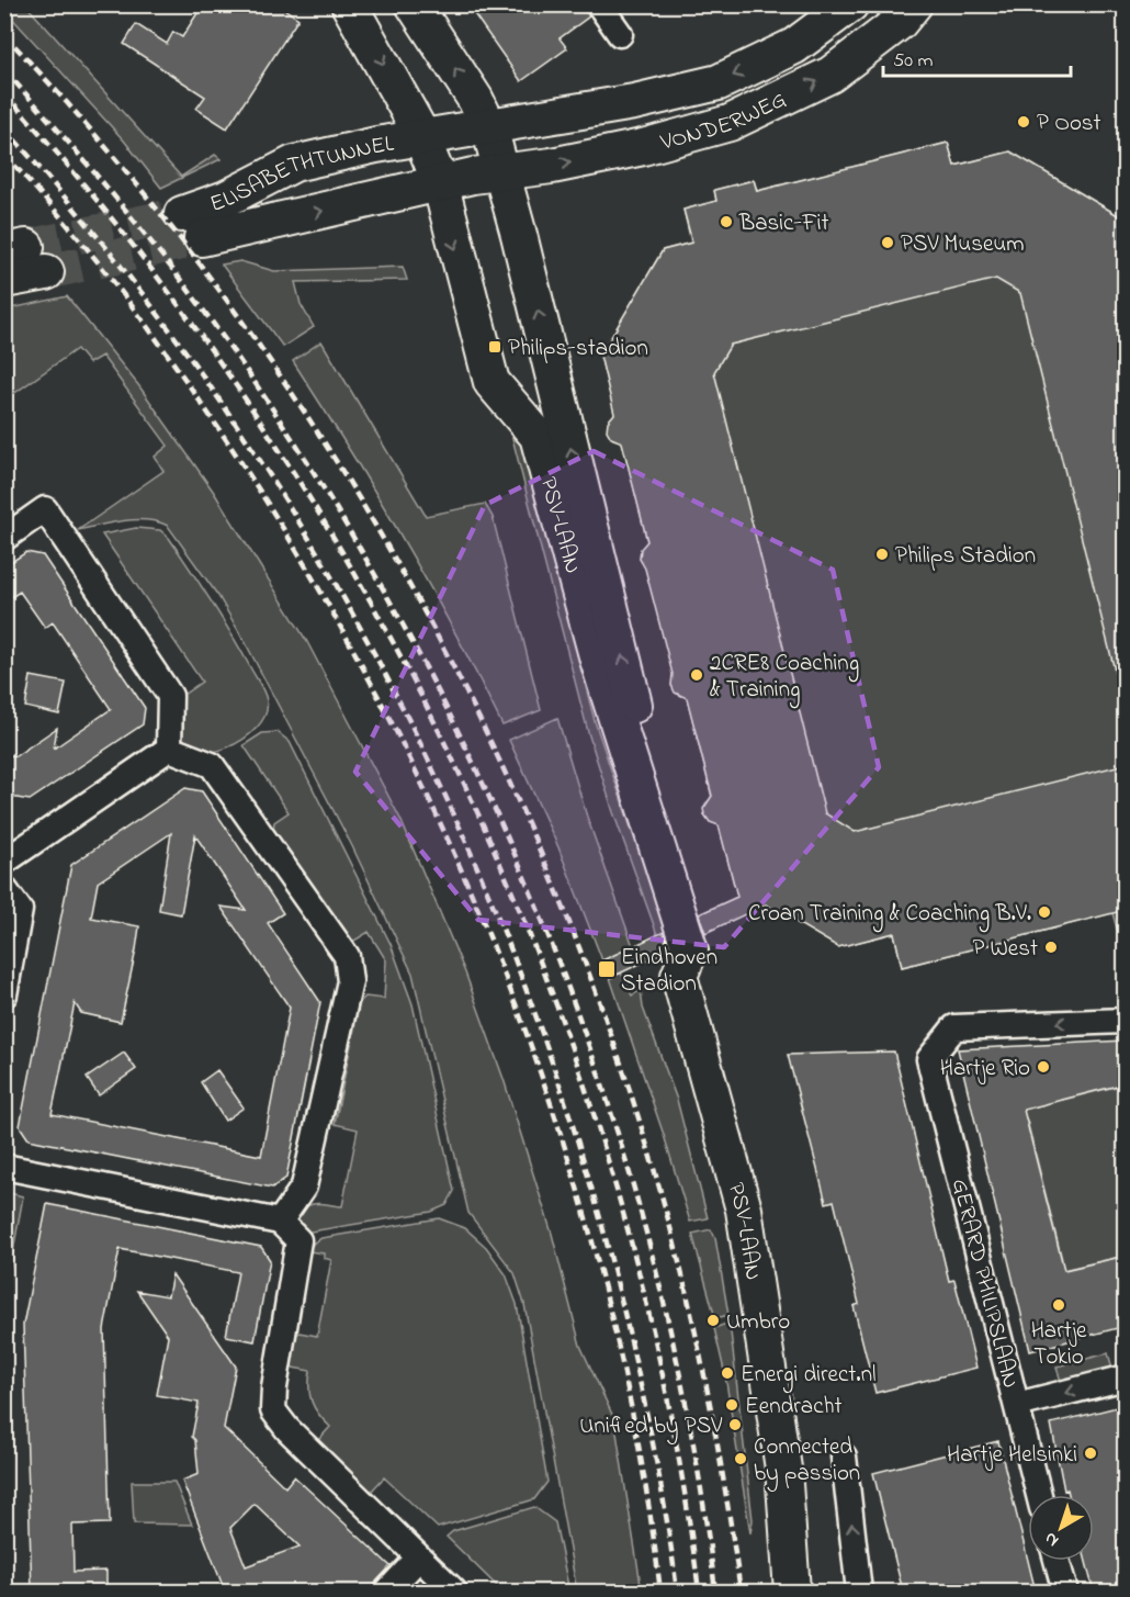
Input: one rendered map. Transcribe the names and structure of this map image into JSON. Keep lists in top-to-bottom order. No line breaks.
{"streets":{"main road":["VONDERWEG","ELISABETHTUNNEL","PSV-LAAN"],"street":["GERARD PHILIPSLAAN"]},"crossings":[["VONDERWEG","ELISABETHTUNNEL"],["VONDERWEG","PSV-LAAN"],["ELISABETHTUNNEL","PSV-LAAN"]],"places":{"other":["P Oost","Basic-Fit","PSV Museum","Philips Stadion","2CRE8 Coaching & Training","Croan Training & Coaching B.V.","P West","Hartje Rio","Hartje Tokio","Umbro","Energi direct.nl","Eendracht","Unified by PSV","Hartje Helsinki","Connected by passion"],"transit":["Philips-stadion","Eindhoven Stadion"]},"scale_bar":"50 m","north":"bottom left"}
